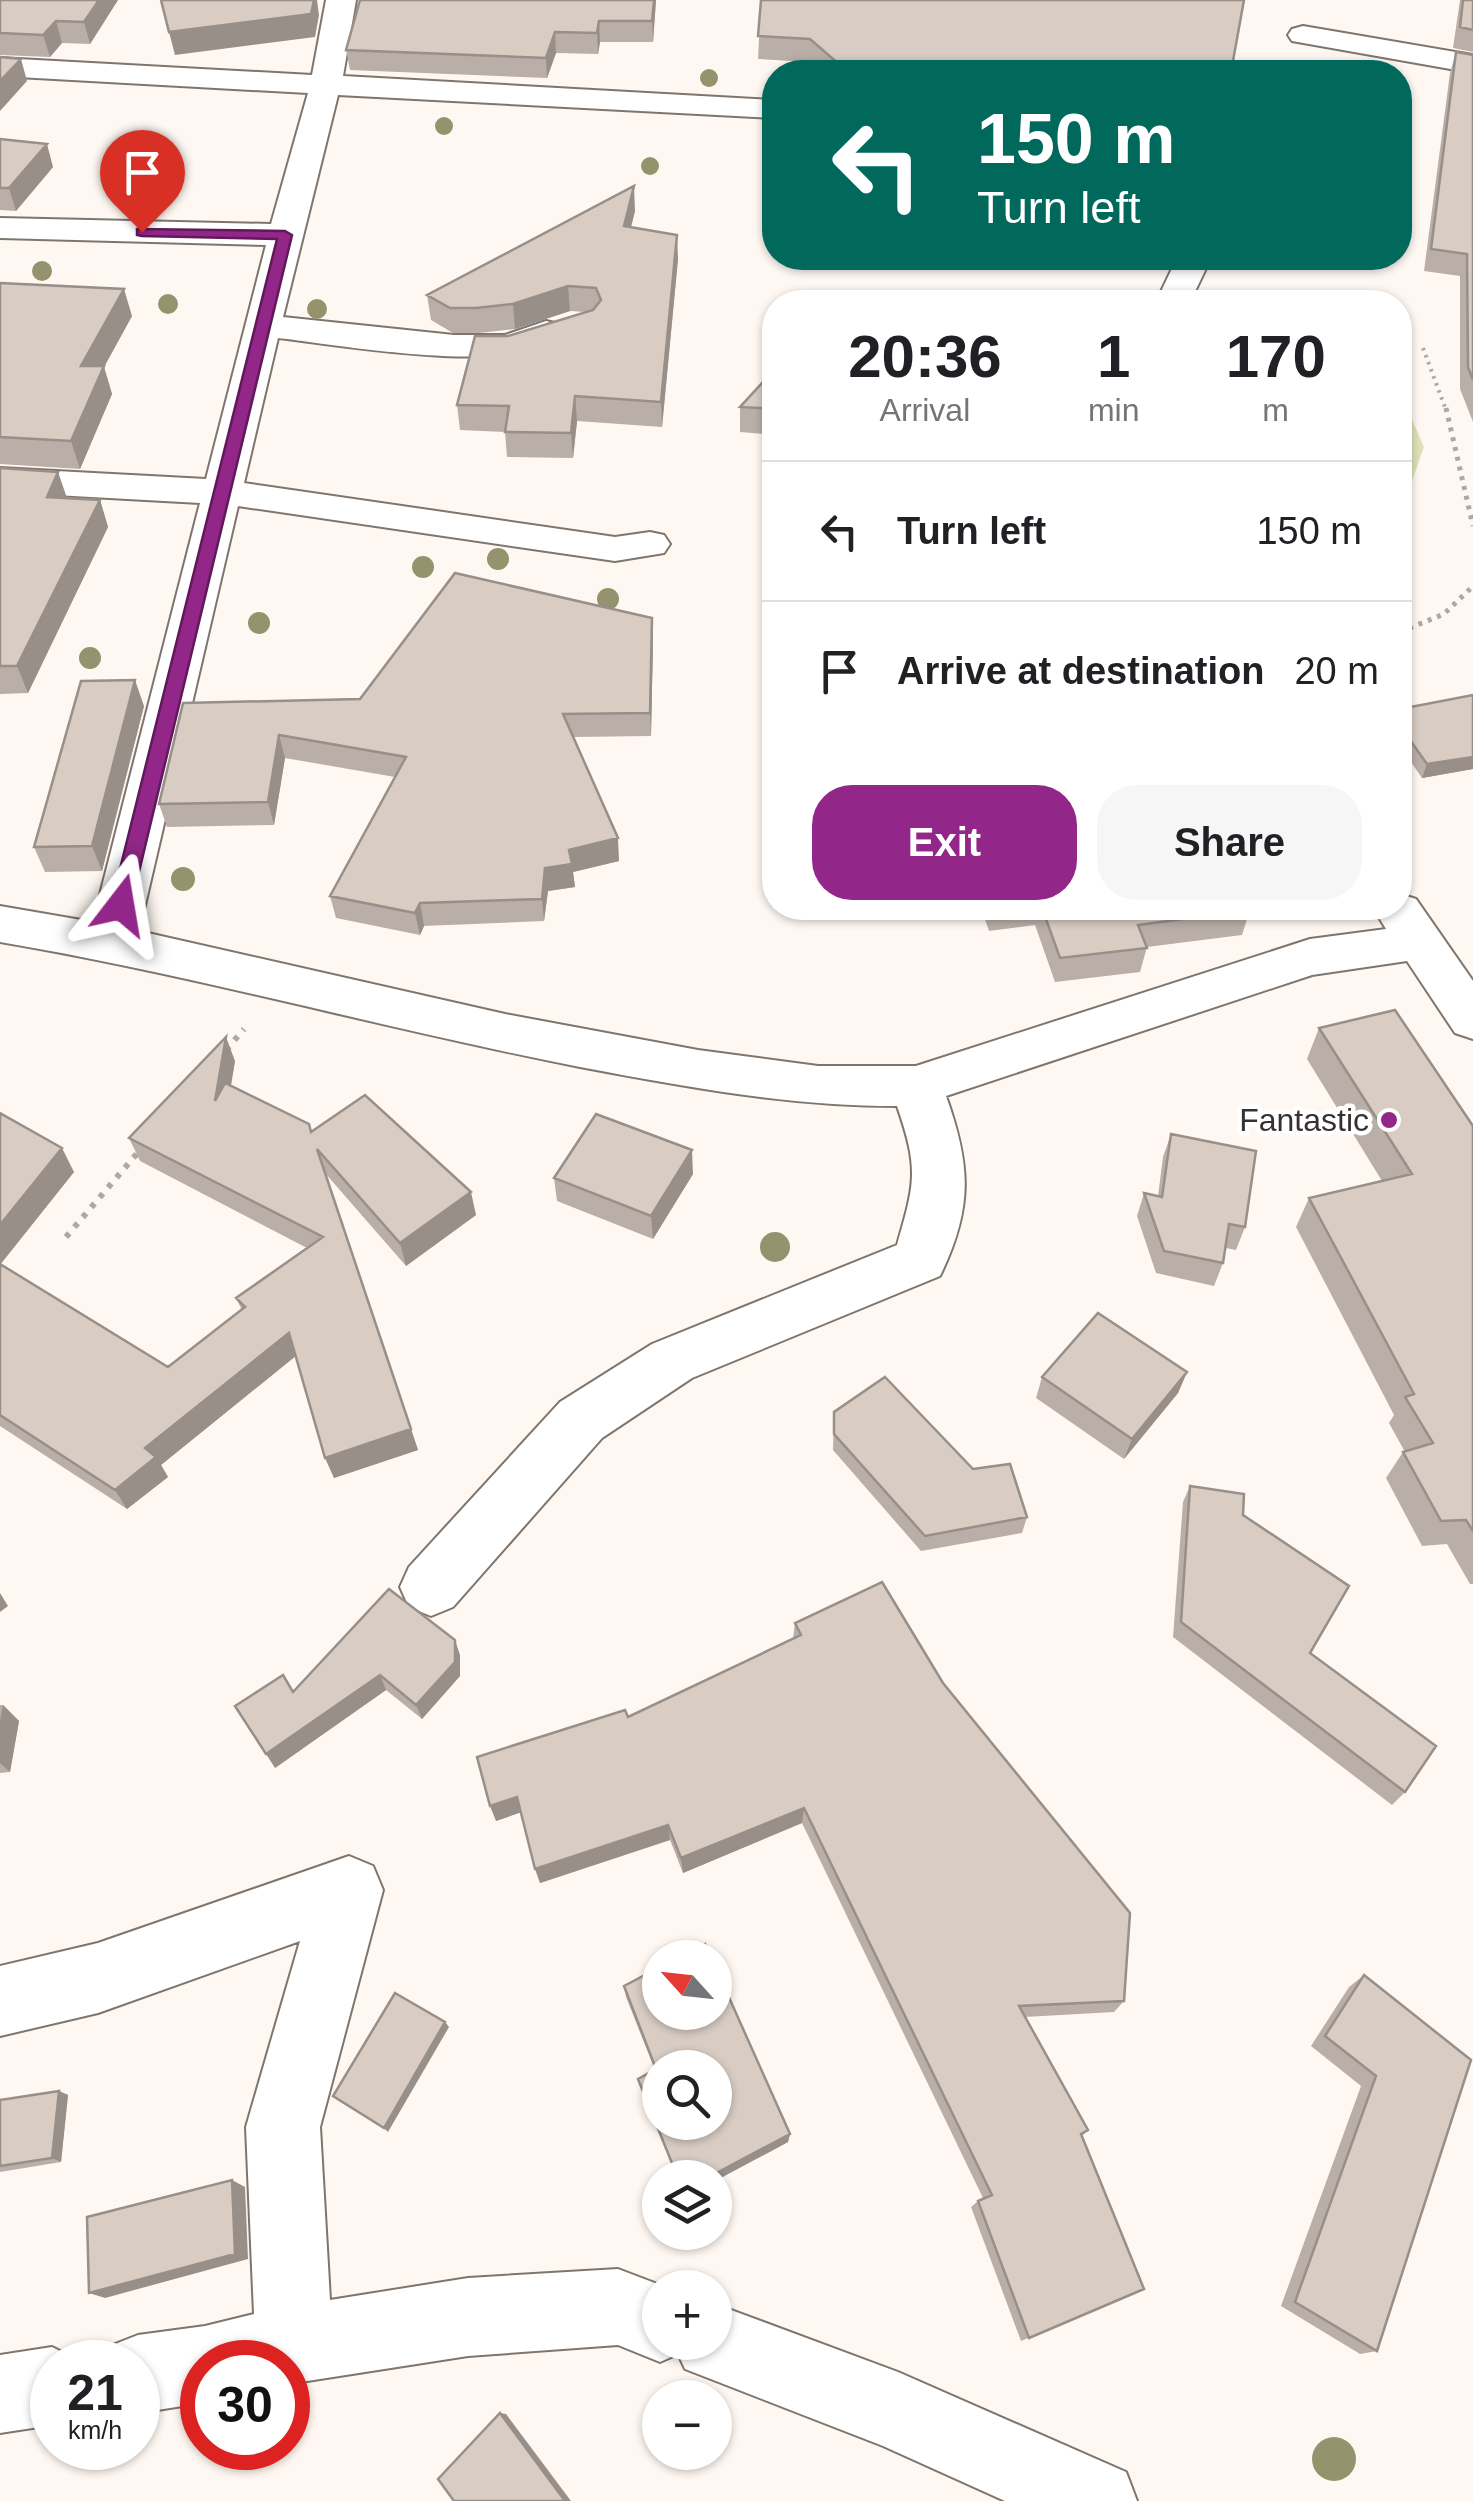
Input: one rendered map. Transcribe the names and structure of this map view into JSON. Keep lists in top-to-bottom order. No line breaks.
{"places":["Fantastic"],"north":"top left","page":{"turn":["150 m","Turn left"],"eta":["20:36","Arrival","1","min","170","m"],"list":[{"name":"Turn left","value":"150 m"},{"name":"Arrive at destination","value":"20 m"}],"buttons":["Exit","Share"],"map_buttons":["+","−"],"speed":"21 km/h","limit":"30"}}
